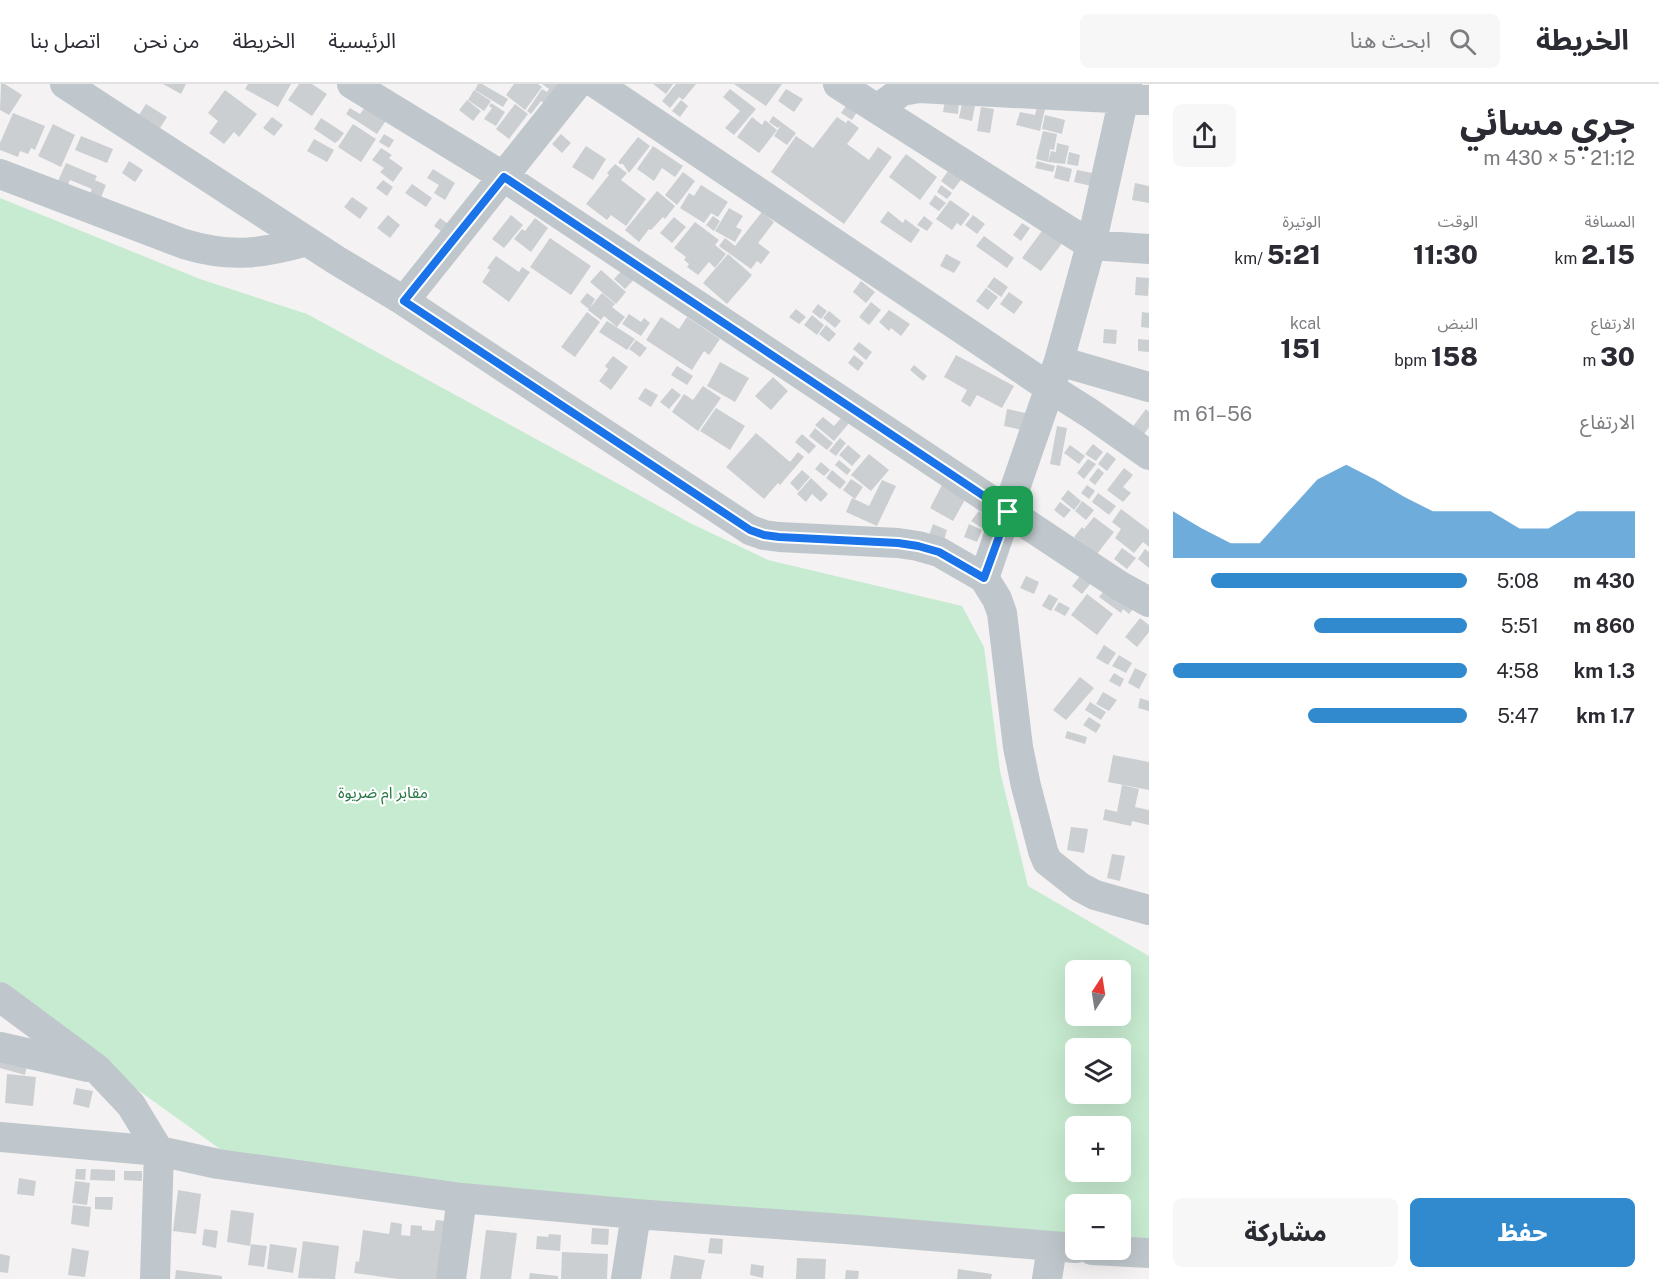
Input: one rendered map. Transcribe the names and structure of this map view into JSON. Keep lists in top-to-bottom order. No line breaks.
{"parks":["مقابر ام ضريوة"],"north":"top","page":{"header":"الخريطة","search":"ابحث هنا","nav":["الرئيسية","الخريطة","من نحن","اتصل بنا"],"heading":["جري مسائي","21:12 · 5 × 430 m"],"stats":[["المسافة","2.15 km"],["الوقت","11:30"],["الوتيرة","5:21 /km"],["الارتفاع","30 m"],["النبض","158 bpm"],["kcal","151"]],"chart":["الارتفاع","56–61 m"],"list":[{"name":"430 m","note":"5:08"},{"name":"860 m","note":"5:51"},{"name":"1.3 km","note":"4:58"},{"name":"1.7 km","note":"5:47"}],"map_buttons":["+","−"],"buttons":["حفظ","مشاركة"]}}
